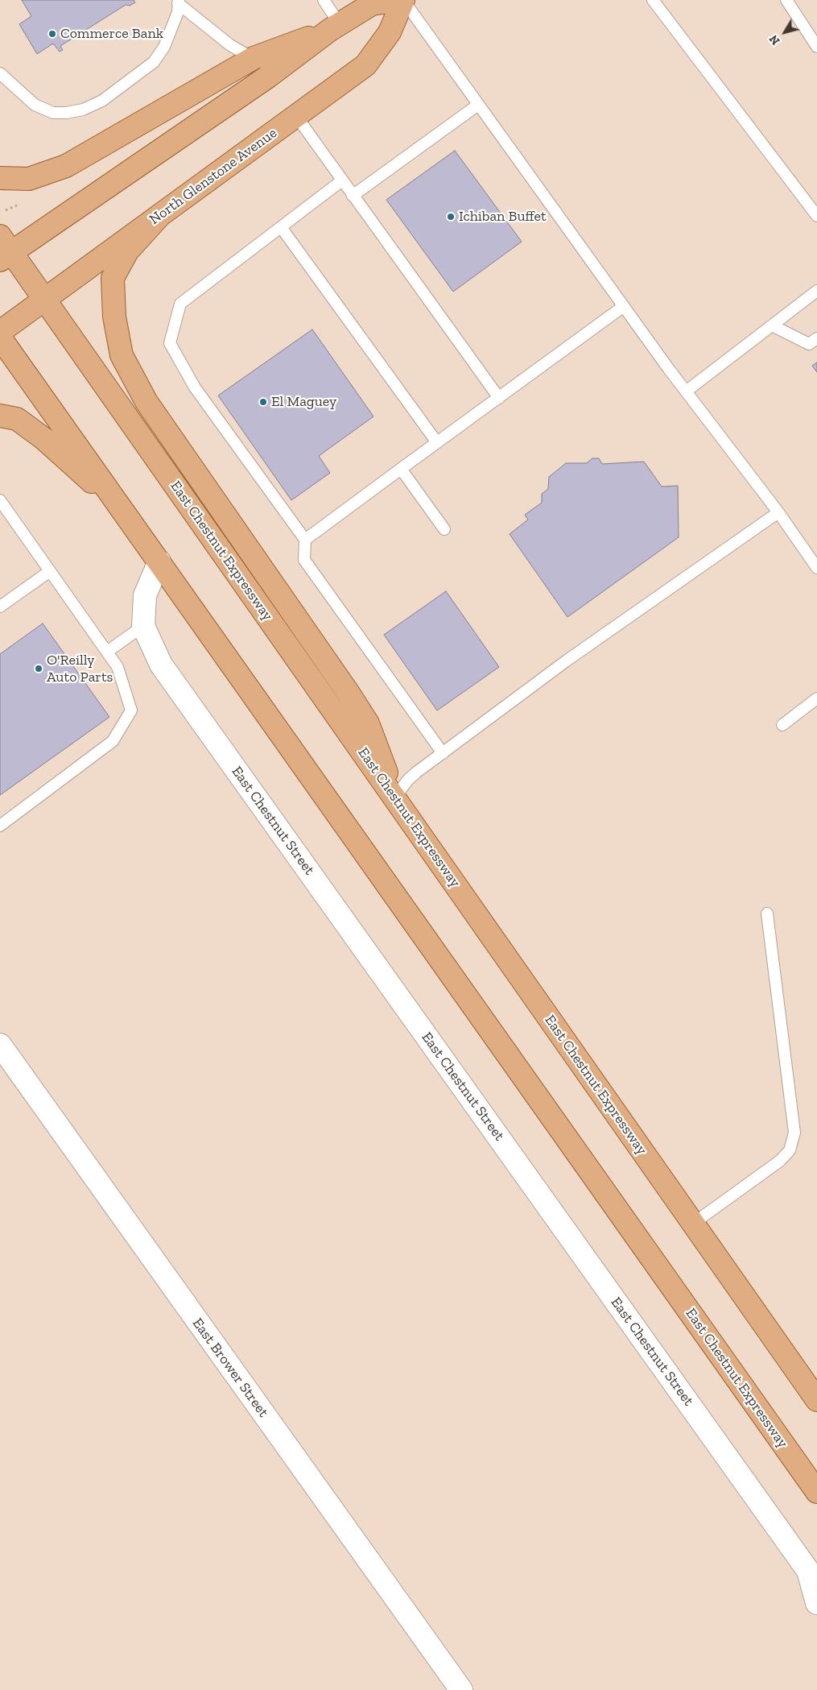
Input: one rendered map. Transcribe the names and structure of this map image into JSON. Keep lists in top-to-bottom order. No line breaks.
{"streets":{"main road":["North Glenstone Avenue","East Chestnut Expressway"],"street":["East Chestnut Street","East Brower Street"]},"crossings":[["North Glenstone Avenue","East Chestnut Expressway"],["East Chestnut Expressway","East Chestnut Street"]],"places":["Commerce Bank","Ichiban Buffet","El Maguey","O'Reilly Auto Parts"],"north":"bottom left"}
